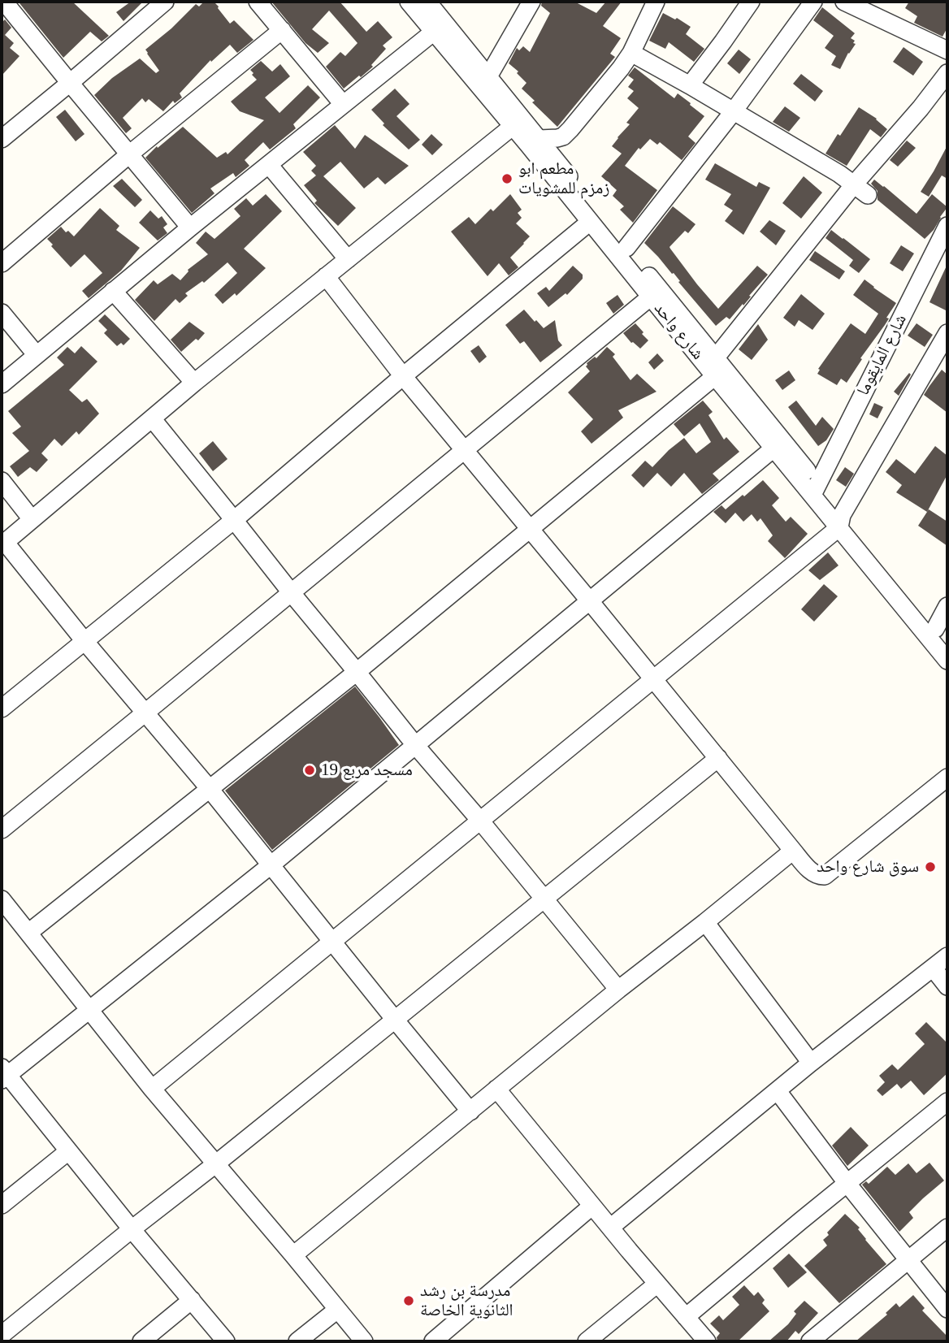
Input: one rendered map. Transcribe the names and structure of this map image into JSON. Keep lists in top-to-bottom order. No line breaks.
{"streets":{"street":["شارع واحد","شارع المايقوما"]},"crossings":[["شارع واحد","شارع المايقوما"]],"places":["مطعم ابو زمزم للمشويات","مسجد مربع 19","سوق شارع واحد","مدرسة بن رشد الثانوية الخاصة"]}
